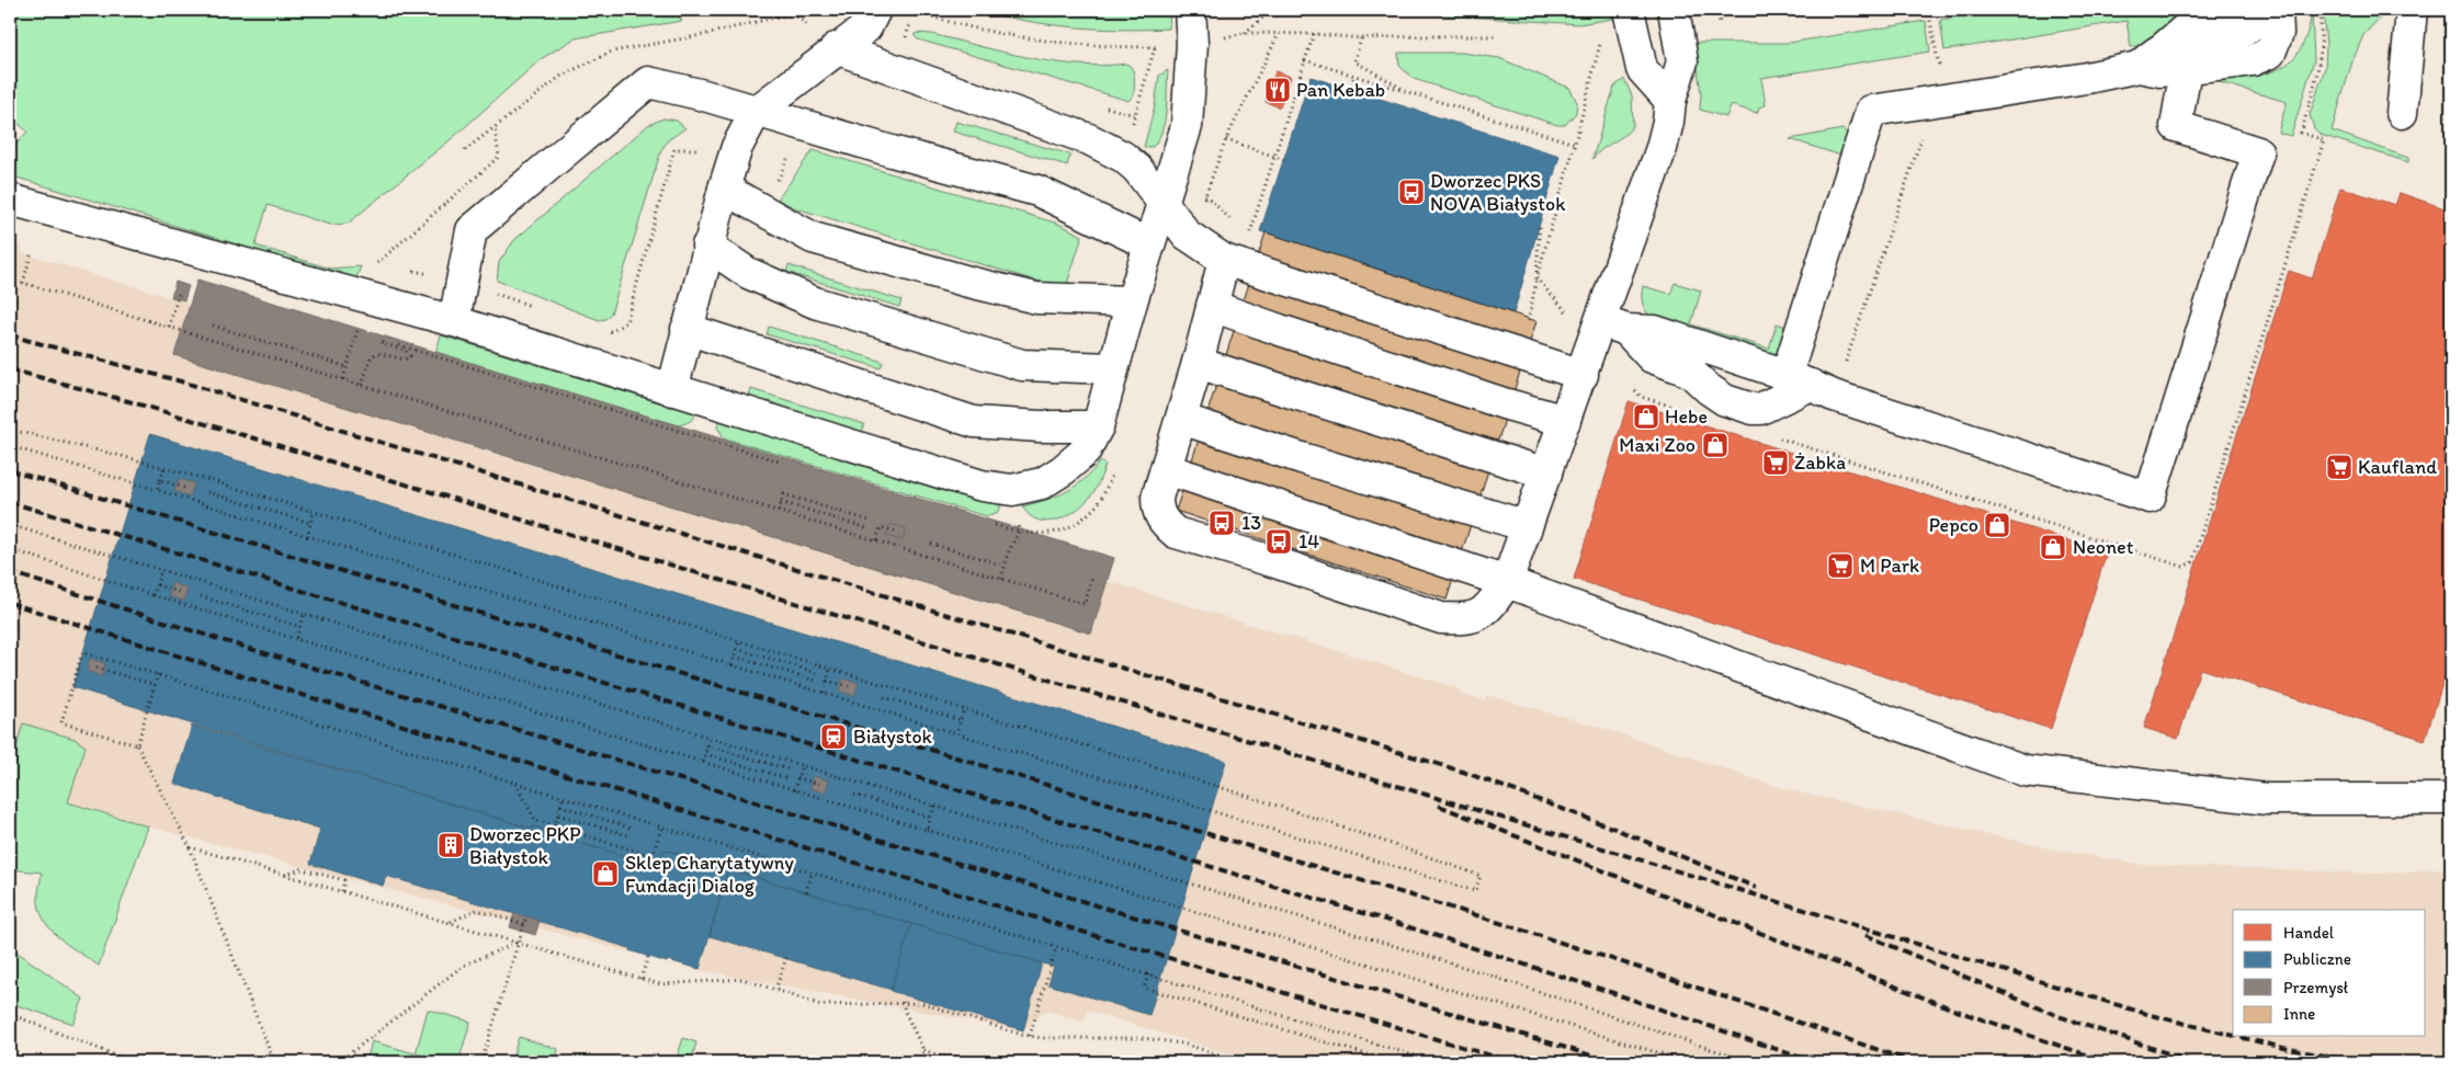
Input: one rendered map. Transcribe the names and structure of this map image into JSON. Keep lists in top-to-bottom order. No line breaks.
{"places":{"restaurant":["Pan Kebab"],"bus stop":["Dworzec PKS NOVA Białystok","13","14"],"shop":["Hebe","Maxi Zoo","Pepco","Neonet","Sklep Charytatywny Fundacji Dialog"],"supermarket":["Żabka","Kaufland","M Park"],"station":["Białystok"],"building":["Dworzec PKP Białystok"]},"legend":["Handel","Publiczne","Przemysł","Inne"]}
